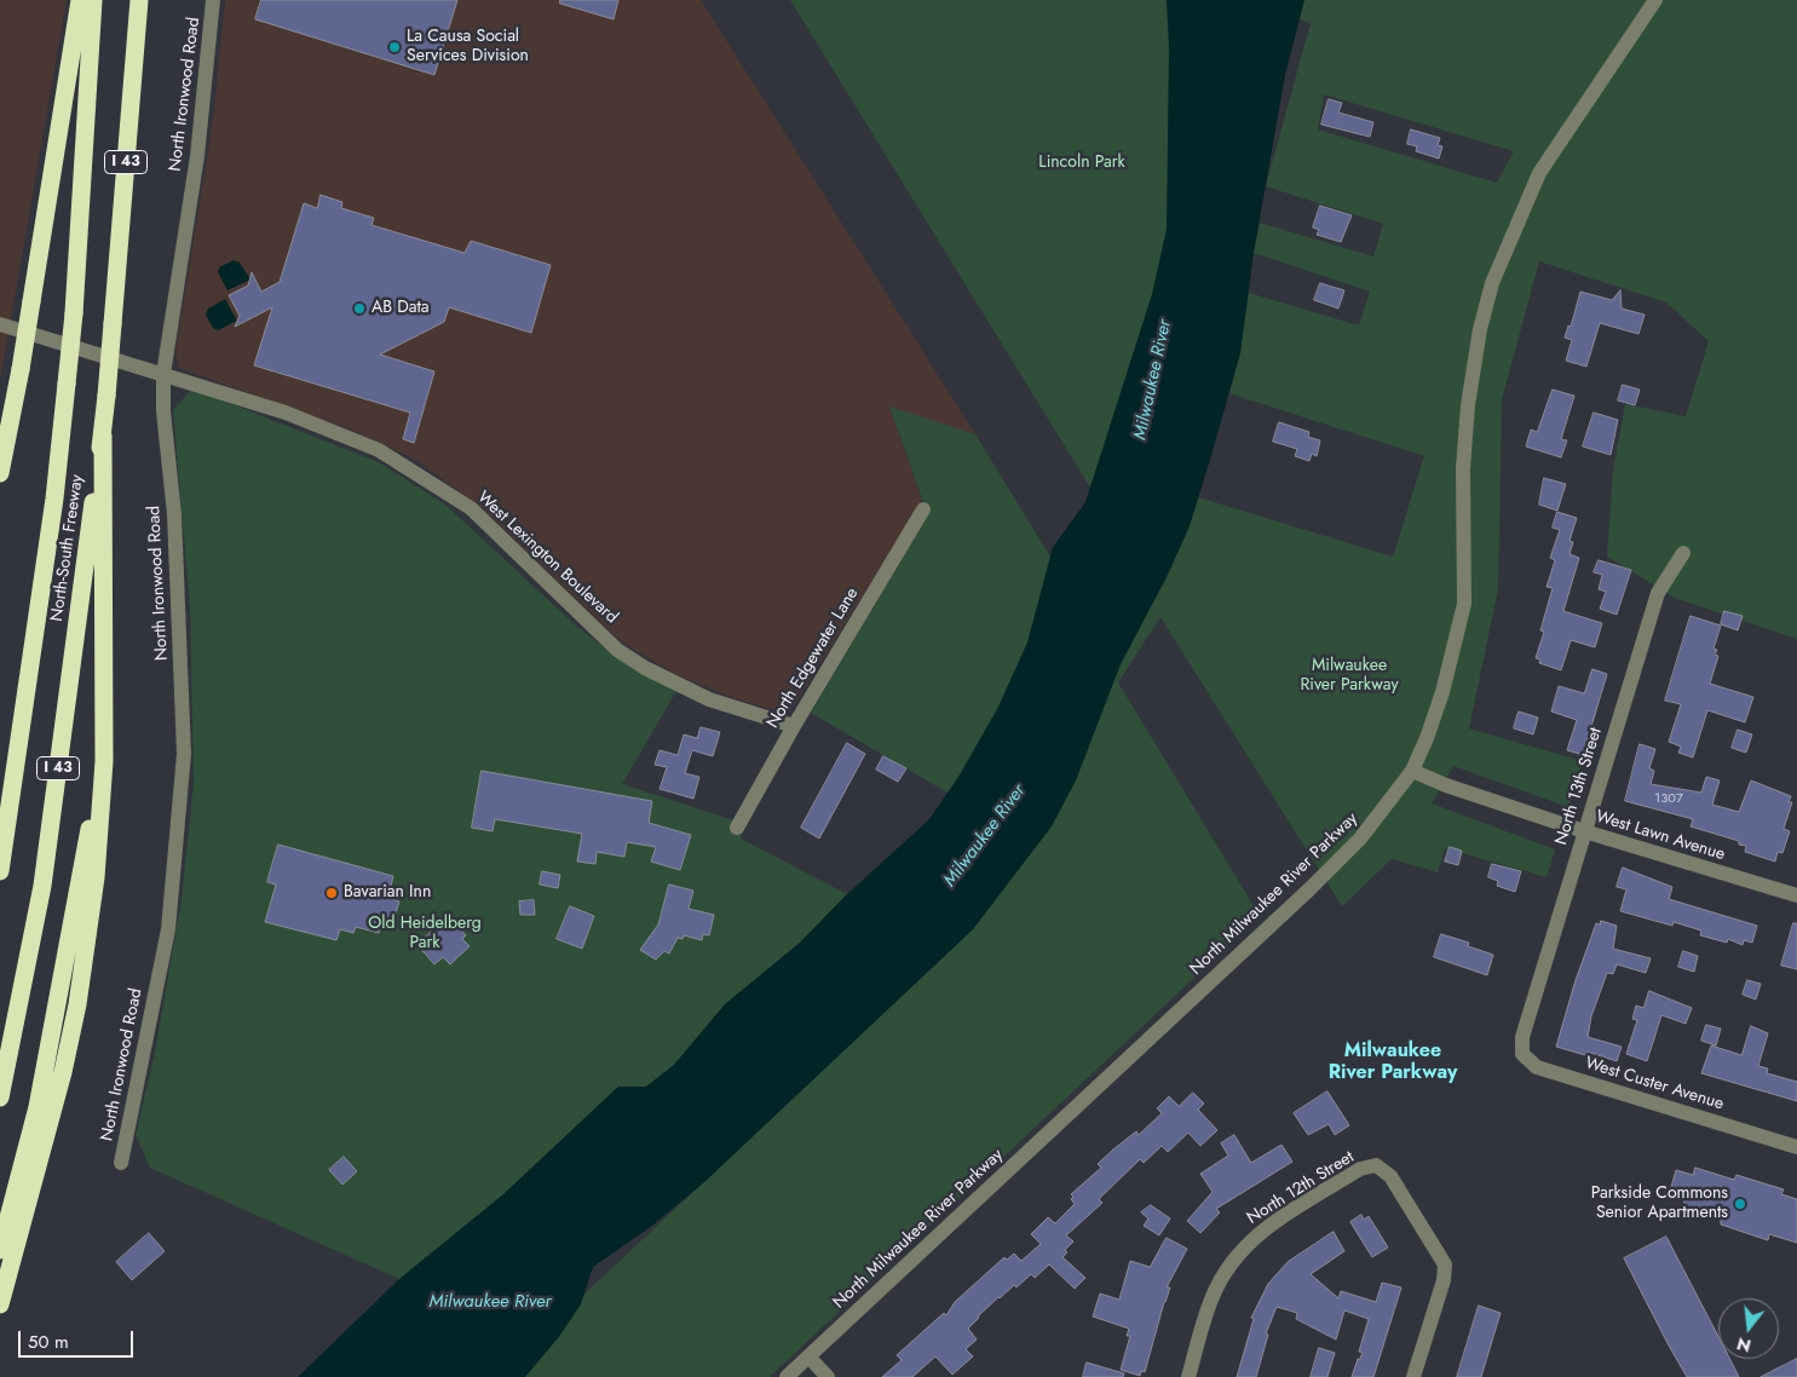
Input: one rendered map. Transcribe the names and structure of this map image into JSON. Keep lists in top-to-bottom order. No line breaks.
{"streets":{"highway":["I 43","North-South Freeway"],"street":["North Ironwood Road","West Lexington Boulevard","North Edgewater Lane","North 13th Street","West Lawn Avenue","North Milwaukee River Parkway","West Custer Avenue","North 12th Street"]},"crossings":[["North Ironwood Road","West Lexington Boulevard"],["West Lexington Boulevard","North Edgewater Lane"],["North 13th Street","West Lawn Avenue"],["North 13th Street","West Custer Avenue"],["West Lawn Avenue","North Milwaukee River Parkway"]],"districts":["Milwaukee River Parkway"],"water":["Milwaukee River"],"parks":["Lincoln Park","Milwaukee River Parkway","Old Heidelberg Park"],"places":["La Causa Social Services Division","AB Data","Bavarian Inn","Parkside Commons Senior Apartments"],"house_numbers":["1307"],"scale_bar":"50 m","north":"bottom"}
